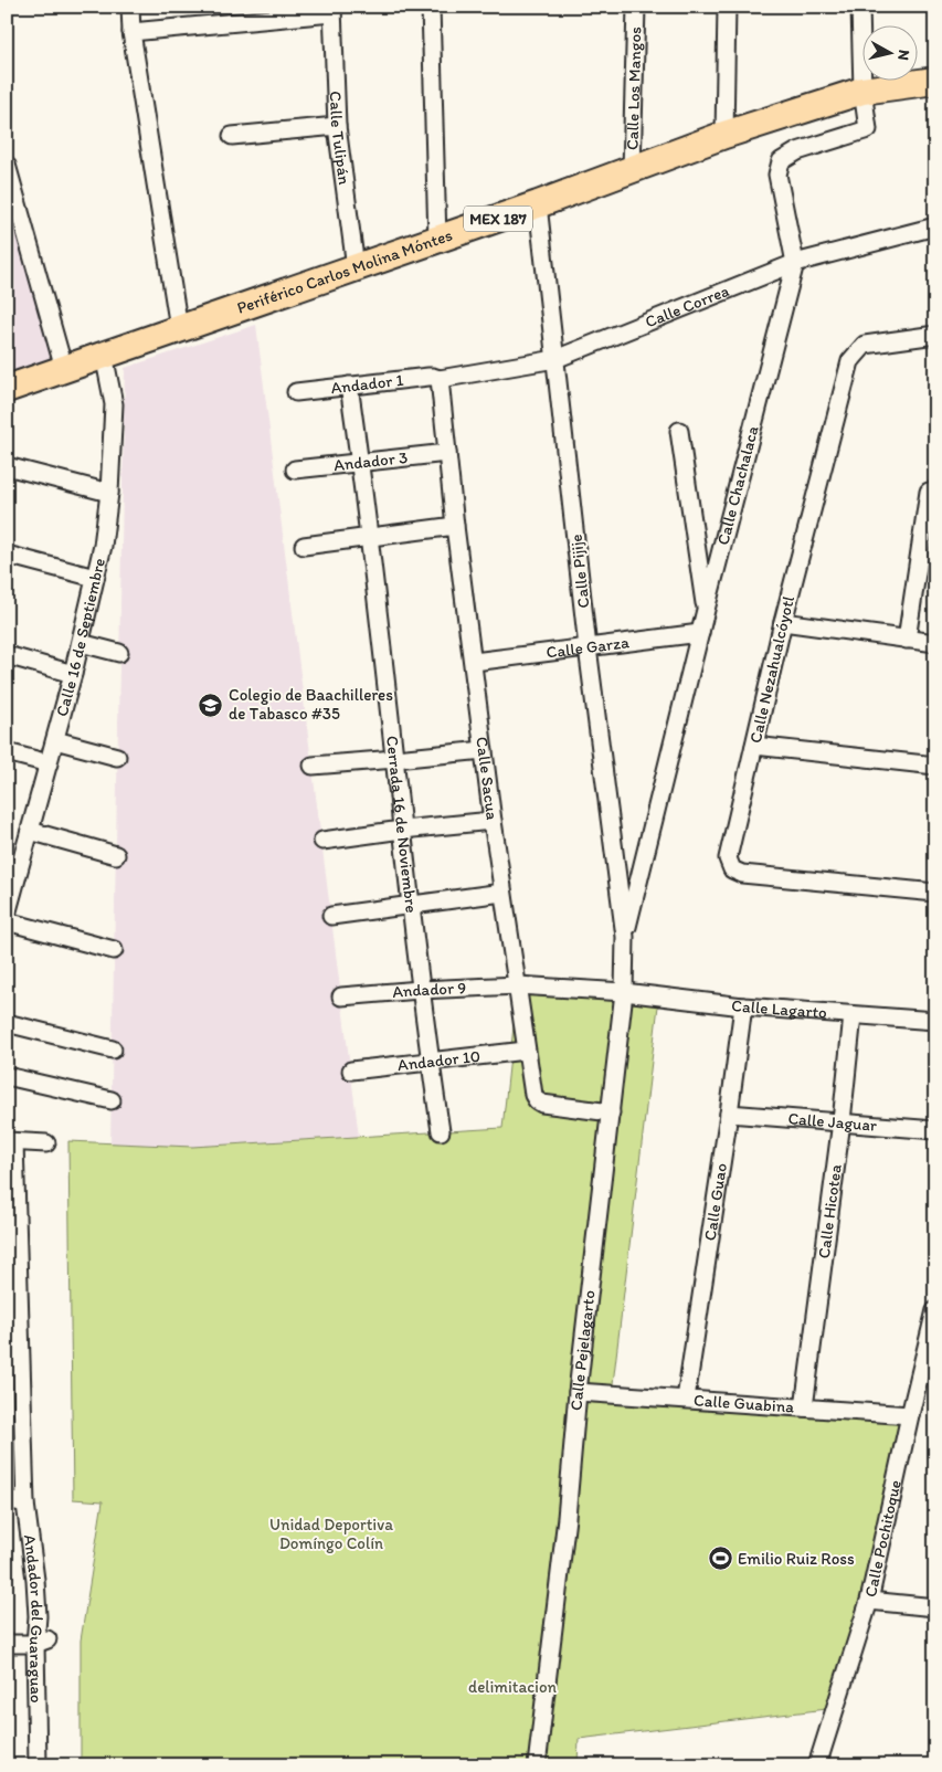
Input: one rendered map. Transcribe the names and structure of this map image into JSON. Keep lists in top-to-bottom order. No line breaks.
{"streets":{"main road":["MEX 187","Periférico Carlos Molina Móntes"],"street":["Calle Los Mangos","Calle Tulipán","Calle Correa","Andador 1","Andador 3","Calle Chachalaca","Calle Pijije","Calle 16 de Septiembre","Calle Garza","Calle Nezahualcóyotl","Calle Sacua","Cerrada 16 de Noviembre","Andador 9","Calle Lagarto","Andador 10","Calle Jaguar","Calle Guao","Calle Hicotea","Calle Pejelagarto","Calle Guabina","Calle Pochitoque","Andador del Guaraguao"]},"crossings":[["Calle Los Mangos","Periférico Carlos Molina Móntes"],["Calle Tulipán","Periférico Carlos Molina Móntes"],["Periférico Carlos Molina Móntes","Calle Chachalaca"],["Periférico Carlos Molina Móntes","Calle Pijije"],["Periférico Carlos Molina Móntes","Calle 16 de Septiembre"],["Calle Correa","Andador 1"],["Calle Correa","Calle Chachalaca"],["Calle Correa","Calle Pijije"],["Calle Correa","Calle Sacua"],["Andador 1","Calle Sacua"],["Andador 1","Cerrada 16 de Noviembre"],["Andador 3","Calle Sacua"],["Andador 3","Cerrada 16 de Noviembre"],["Calle Chachalaca","Calle Pijije"],["Calle Chachalaca","Calle Garza"],["Calle Chachalaca","Calle Pejelagarto"],["Calle Pijije","Calle Garza"],["Calle Pijije","Calle Pejelagarto"],["Calle Garza","Calle Sacua"],["Calle Sacua","Andador 9"],["Calle Sacua","Andador 10"],["Calle Sacua","Calle Pejelagarto"],["Cerrada 16 de Noviembre","Andador 9"],["Cerrada 16 de Noviembre","Andador 10"],["Andador 9","Calle Lagarto"],["Andador 9","Calle Pejelagarto"],["Calle Lagarto","Calle Guao"],["Calle Lagarto","Calle Hicotea"],["Calle Lagarto","Calle Pejelagarto"],["Calle Jaguar","Calle Guao"],["Calle Jaguar","Calle Hicotea"],["Calle Guao","Calle Guabina"],["Calle Hicotea","Calle Guabina"],["Calle Pejelagarto","Calle Guabina"],["Calle Guabina","Calle Pochitoque"]],"parks":["Unidad Deportiva Domíngo Colín","delimitacion"],"places":{"school or university":["Colegio de Baachilleres de Tabasco #35"],"sports":["Emilio Ruiz Ross"]},"north":"right"}
